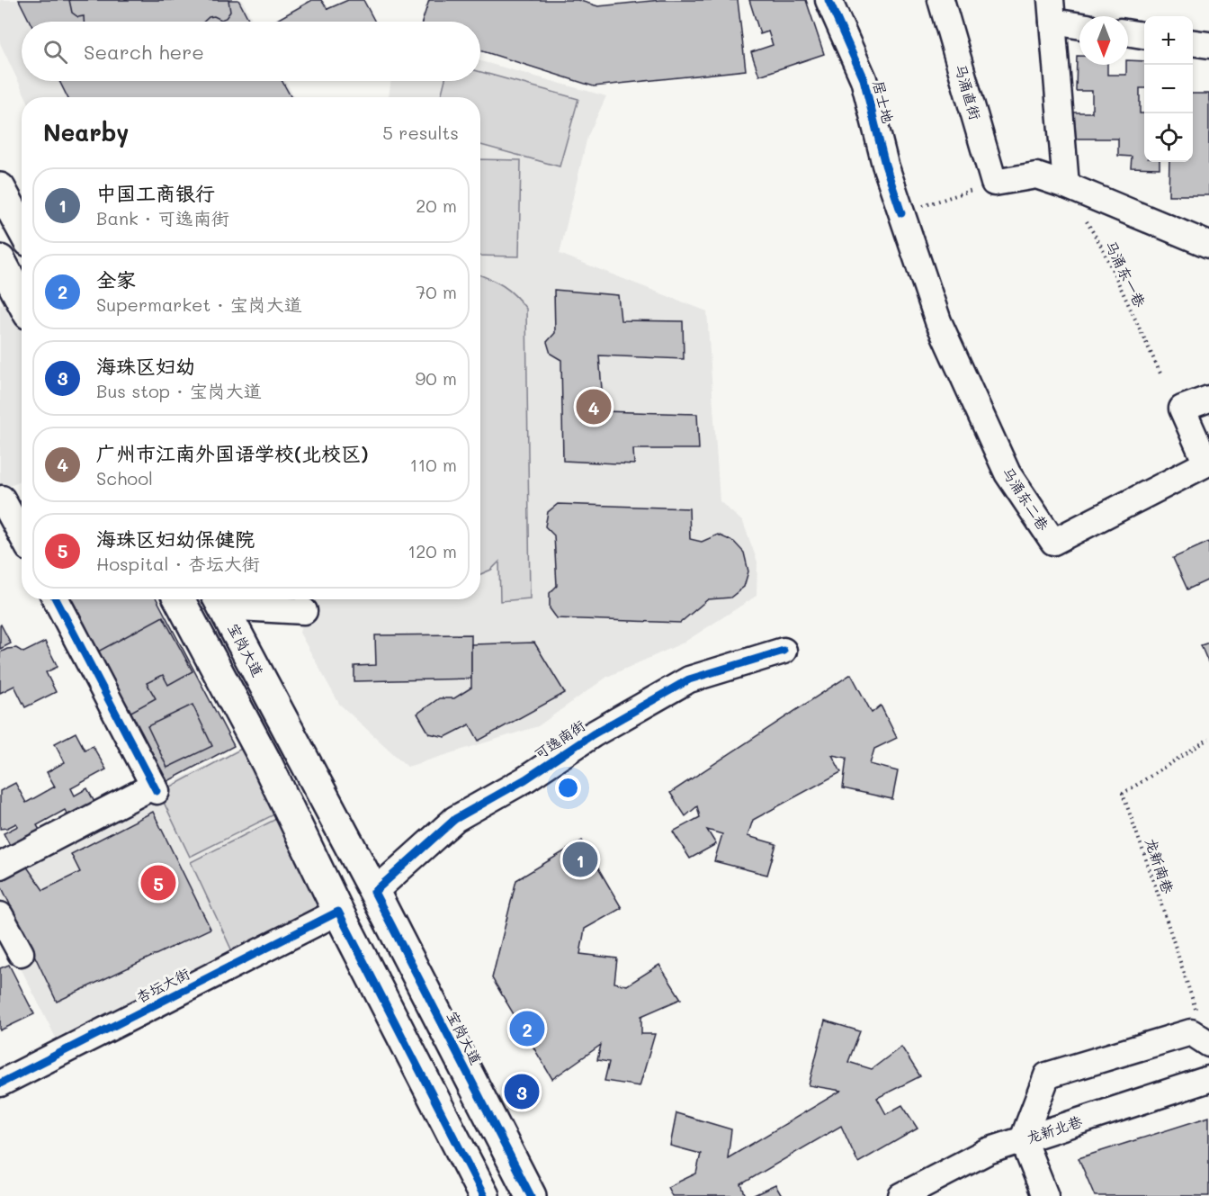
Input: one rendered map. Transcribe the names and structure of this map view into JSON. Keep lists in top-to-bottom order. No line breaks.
{"streets":{"main road":["宝岗大道"],"street":["马涌直街","居士地","马涌东二巷","可逸南街","杏坛大街","龙新北巷"],"path":["马涌东一巷","龙新南巷"]},"crossings":[["居士地","马涌东二巷"],["宝岗大道","可逸南街"]],"north":"bottom","page":{"map_buttons":["+","−"],"search":"Search here","heading":["Nearby","5 results"],"list":[{"mark":"1","name":"中国工商银行","note":"Bank · 可逸南街","value":"20 m"},{"mark":"2","name":"全家","note":"Supermarket · 宝岗大道","value":"70 m"},{"mark":"3","name":"海珠区妇幼","note":"Bus stop · 宝岗大道","value":"90 m"},{"mark":"4","name":"广州市江南外国语学校(北校区)","note":"School","value":"110 m"},{"mark":"5","name":"海珠区妇幼保健院","note":"Hospital · 杏坛大街","value":"120 m"}],"pins":["4","1","5","2","3"]}}
